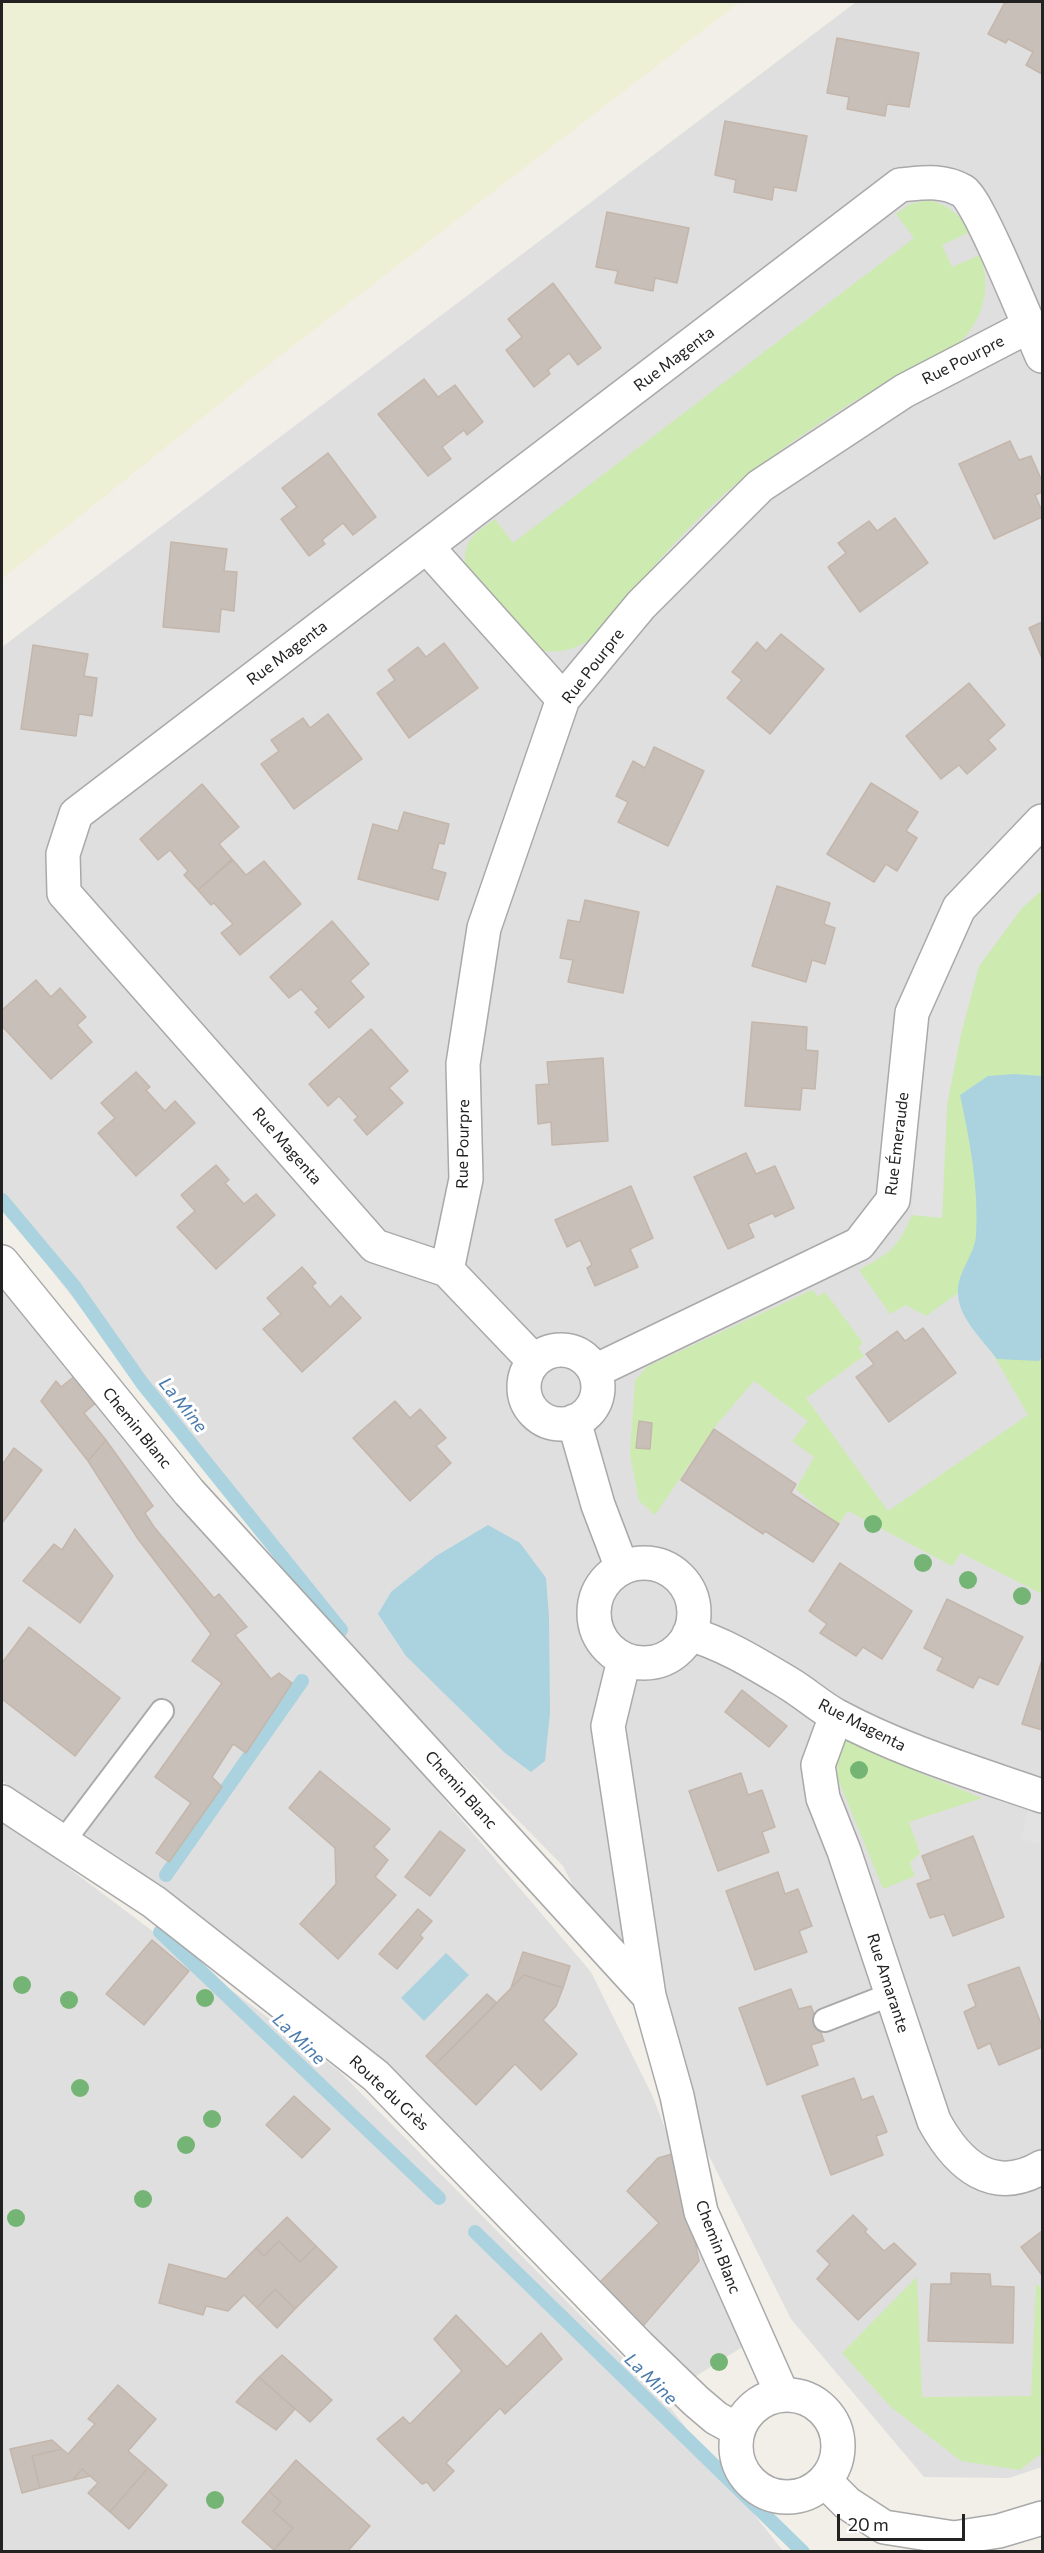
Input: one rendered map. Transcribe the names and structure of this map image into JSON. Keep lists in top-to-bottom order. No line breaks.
{"streets":{"street":["Rue Magenta","Rue Pourpre","Rue Émeraude","Chemin Blanc","Rue Amarante","Route du Grès"]},"crossings":[["Rue Magenta","Rue Pourpre"],["Rue Magenta","Rue Émeraude"],["Rue Magenta","Rue Amarante"],["Chemin Blanc","Route du Grès"]],"water":["La Mine"],"scale_bar":"20 m"}
